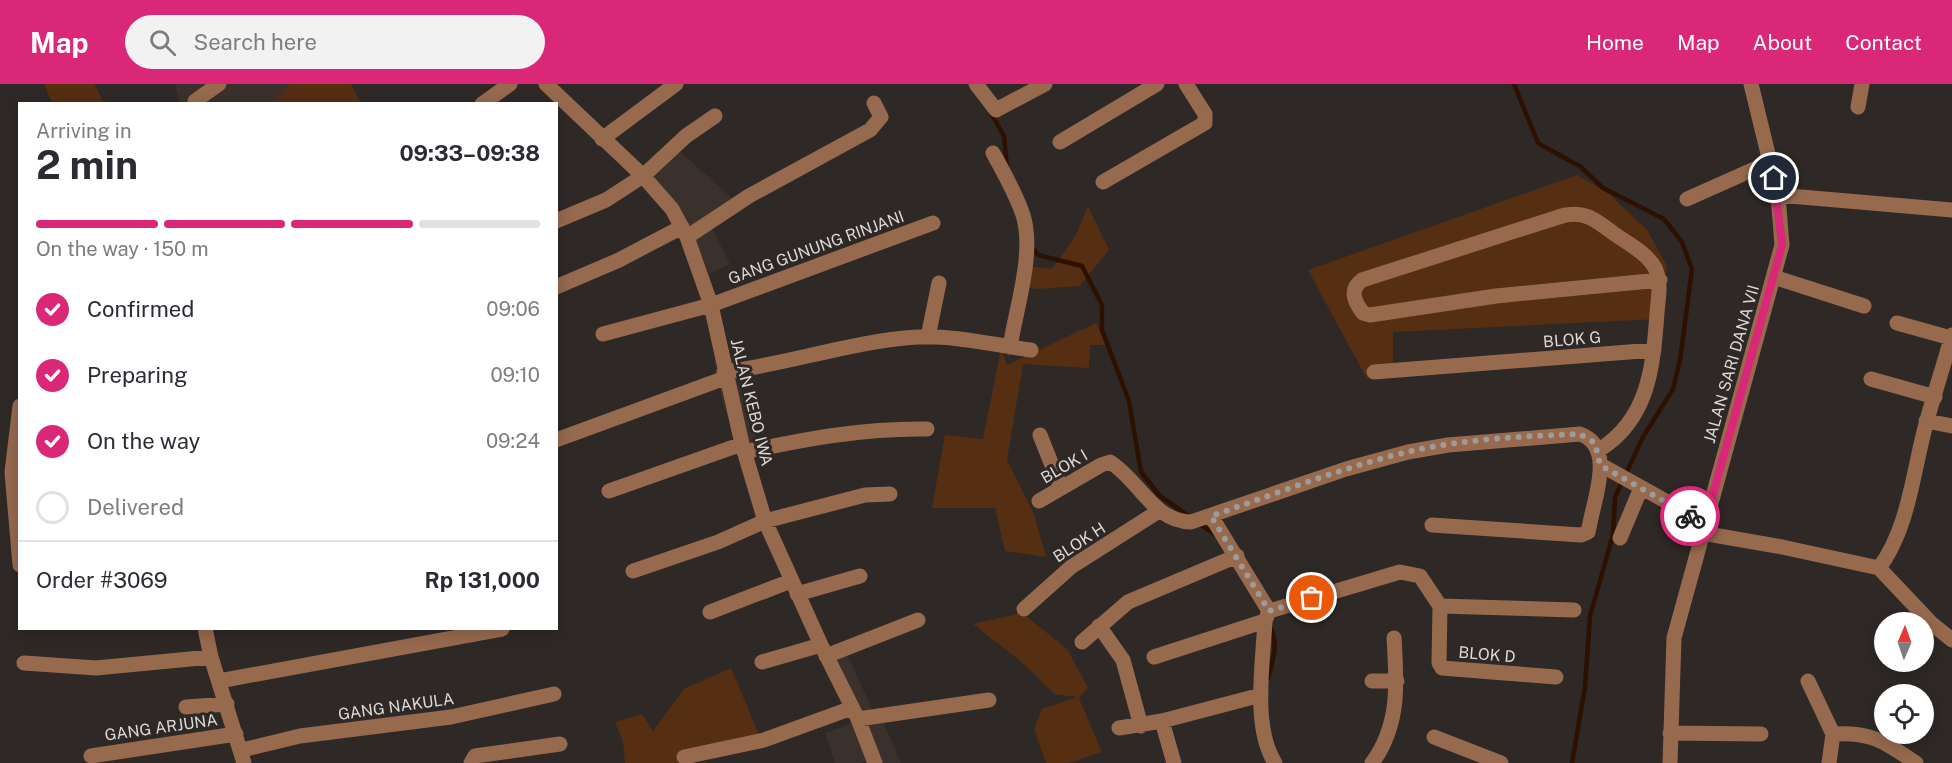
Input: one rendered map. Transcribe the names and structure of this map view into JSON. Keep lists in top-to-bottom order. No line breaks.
{"streets":{"street":["GANG GUNUNG RINJANI","BLOK G","JALAN SARI DANA VII","JALAN KEBO IWA","BLOK I","BLOK H","BLOK D","GANG NAKULA","GANG ARJUNA"]},"crossings":[["GANG GUNUNG RINJANI","JALAN KEBO IWA"],["BLOK I","BLOK H"]],"north":"top","page":{"header":"Map","search":"Search here","nav":["Home","Map","About","Contact"],"heading":["2 min","Arriving in","09:33–09:38"],"panel":["Order #3069","Rp 131,000"],"bar":"On the way · 150 m","list":[["Confirmed","09:06"],["Preparing","09:10"],["On the way","09:24"],"Delivered"]}}
